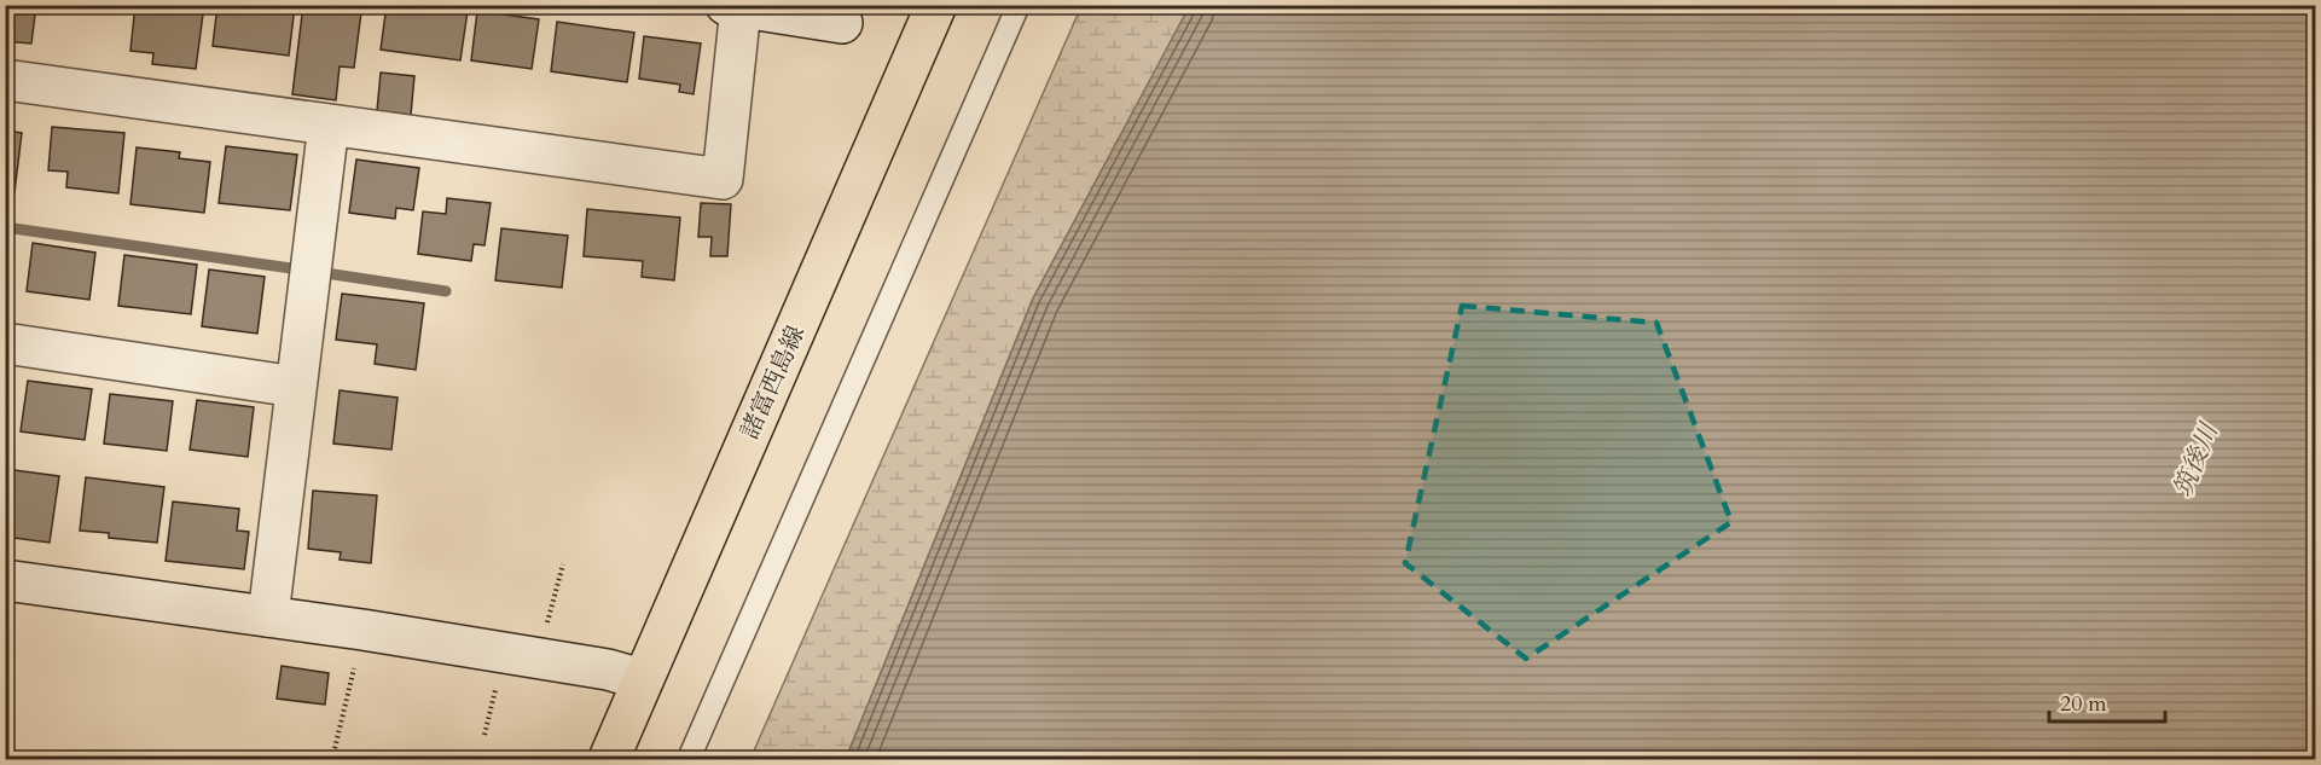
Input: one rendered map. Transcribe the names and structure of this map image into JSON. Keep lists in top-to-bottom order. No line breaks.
{"streets":{"main road":["諸富西島線"]},"water":["筑後川"],"scale_bar":"20 m"}
